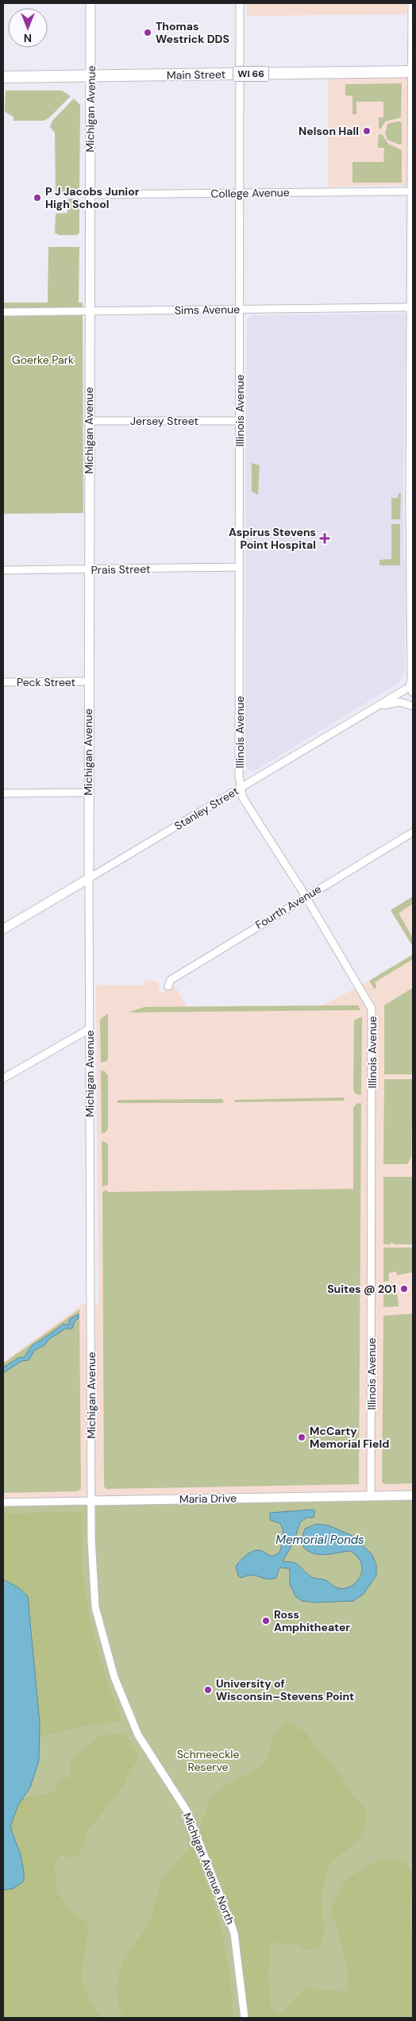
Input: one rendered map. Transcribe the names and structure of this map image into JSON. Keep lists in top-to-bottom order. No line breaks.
{"streets":{"main road":["WI 66","Main Street"],"street":["Michigan Avenue","College Avenue","Sims Avenue","Illinois Avenue","Jersey Street","Prais Street","Peck Street","Stanley Street","Fourth Avenue","Maria Drive","Michigan Avenue North"]},"crossings":[["Main Street","Michigan Avenue"],["Main Street","Illinois Avenue"],["Michigan Avenue","College Avenue"],["Michigan Avenue","Sims Avenue"],["Michigan Avenue","Jersey Street"],["Michigan Avenue","Prais Street"],["Michigan Avenue","Peck Street"],["Michigan Avenue","Stanley Street"],["Michigan Avenue","Maria Drive"],["Michigan Avenue","Michigan Avenue North"],["College Avenue","Illinois Avenue"],["Sims Avenue","Illinois Avenue"],["Illinois Avenue","Jersey Street"],["Illinois Avenue","Prais Street"],["Illinois Avenue","Stanley Street"],["Illinois Avenue","Fourth Avenue"],["Illinois Avenue","Maria Drive"],["Maria Drive","Michigan Avenue North"]],"water":["Memorial Ponds"],"parks":["Goerke Park","Schmeeckle Reserve"],"places":{"other":["Thomas Westrick DDS","Nelson Hall","P J Jacobs Junior High School","Suites @ 201","McCarty Memorial Field","Ross Amphitheater","University of Wisconsin–Stevens Point"],"health":["Aspirus Stevens Point Hospital"]},"north":"bottom"}
